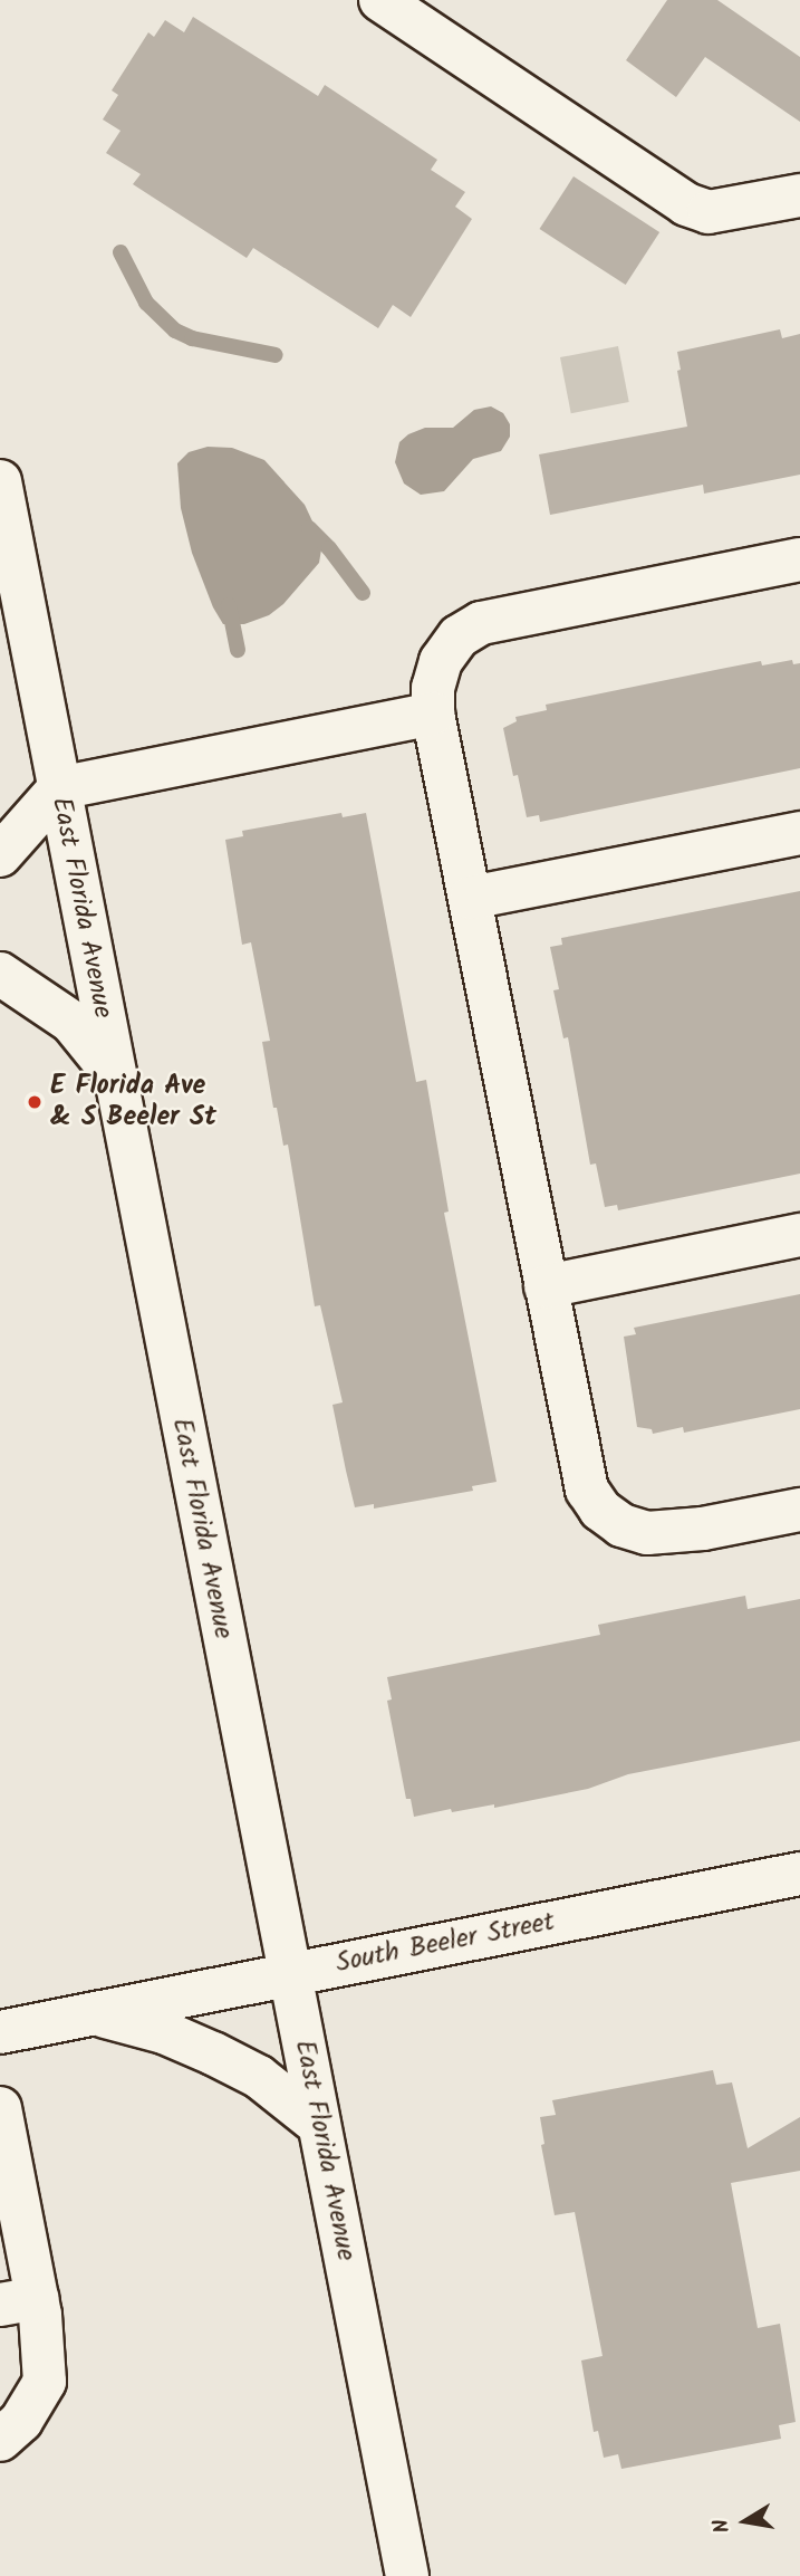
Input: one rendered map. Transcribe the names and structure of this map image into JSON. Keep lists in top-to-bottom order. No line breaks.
{"streets":{"main road":["East Florida Avenue","South Beeler Street"]},"crossings":[["East Florida Avenue","South Beeler Street"]],"places":["E Florida Ave & S Beeler St"],"north":"left"}
